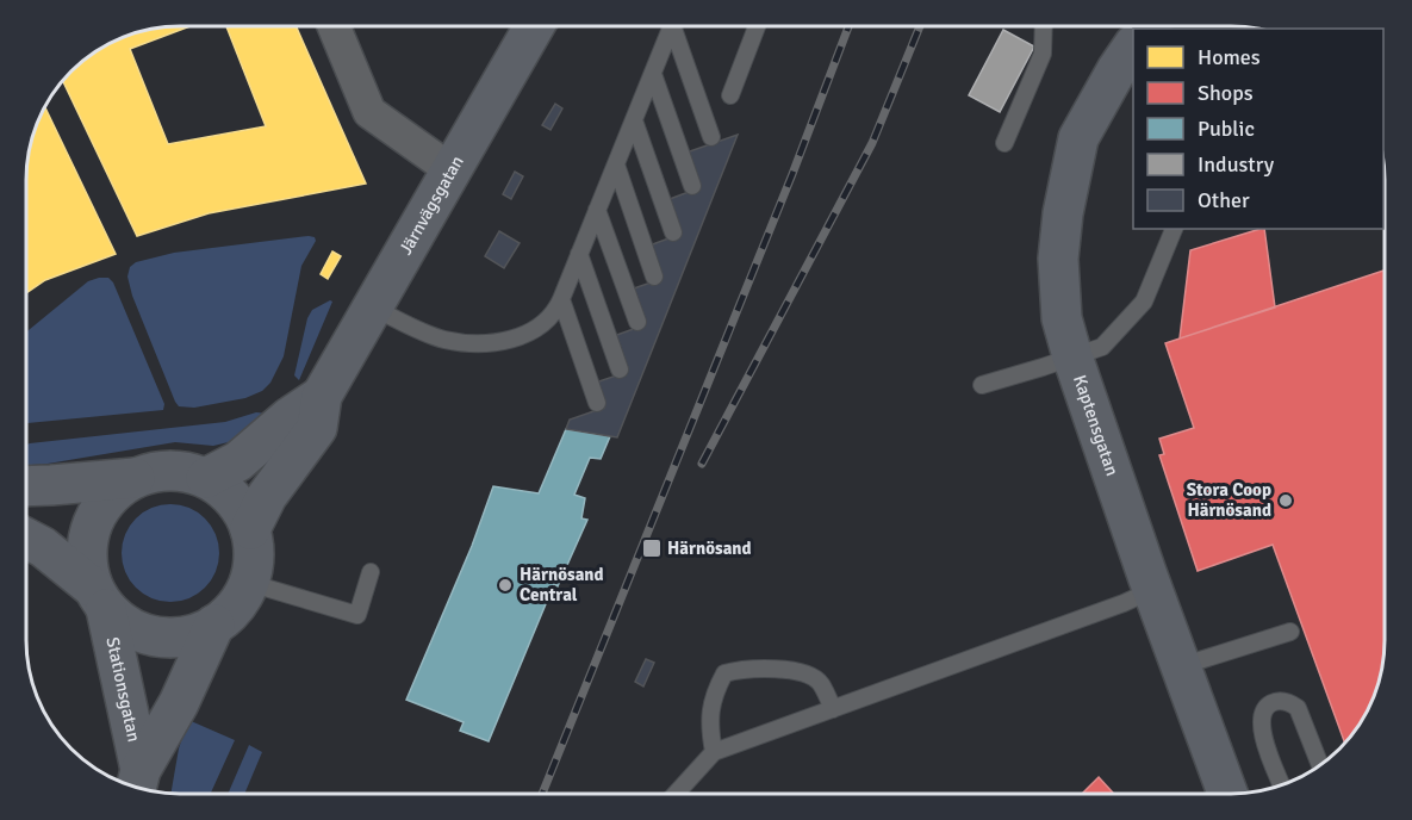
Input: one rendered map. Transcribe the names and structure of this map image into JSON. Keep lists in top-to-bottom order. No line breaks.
{"streets":{"main road":["Järnvägsgatan","Kaptensgatan","Stationsgatan"]},"crossings":[["Järnvägsgatan","Stationsgatan"]],"places":{"other":["Stora Coop Härnösand","Härnösand Central"],"transit":["Härnösand"]},"legend":["Homes","Shops","Public","Industry","Other"]}
